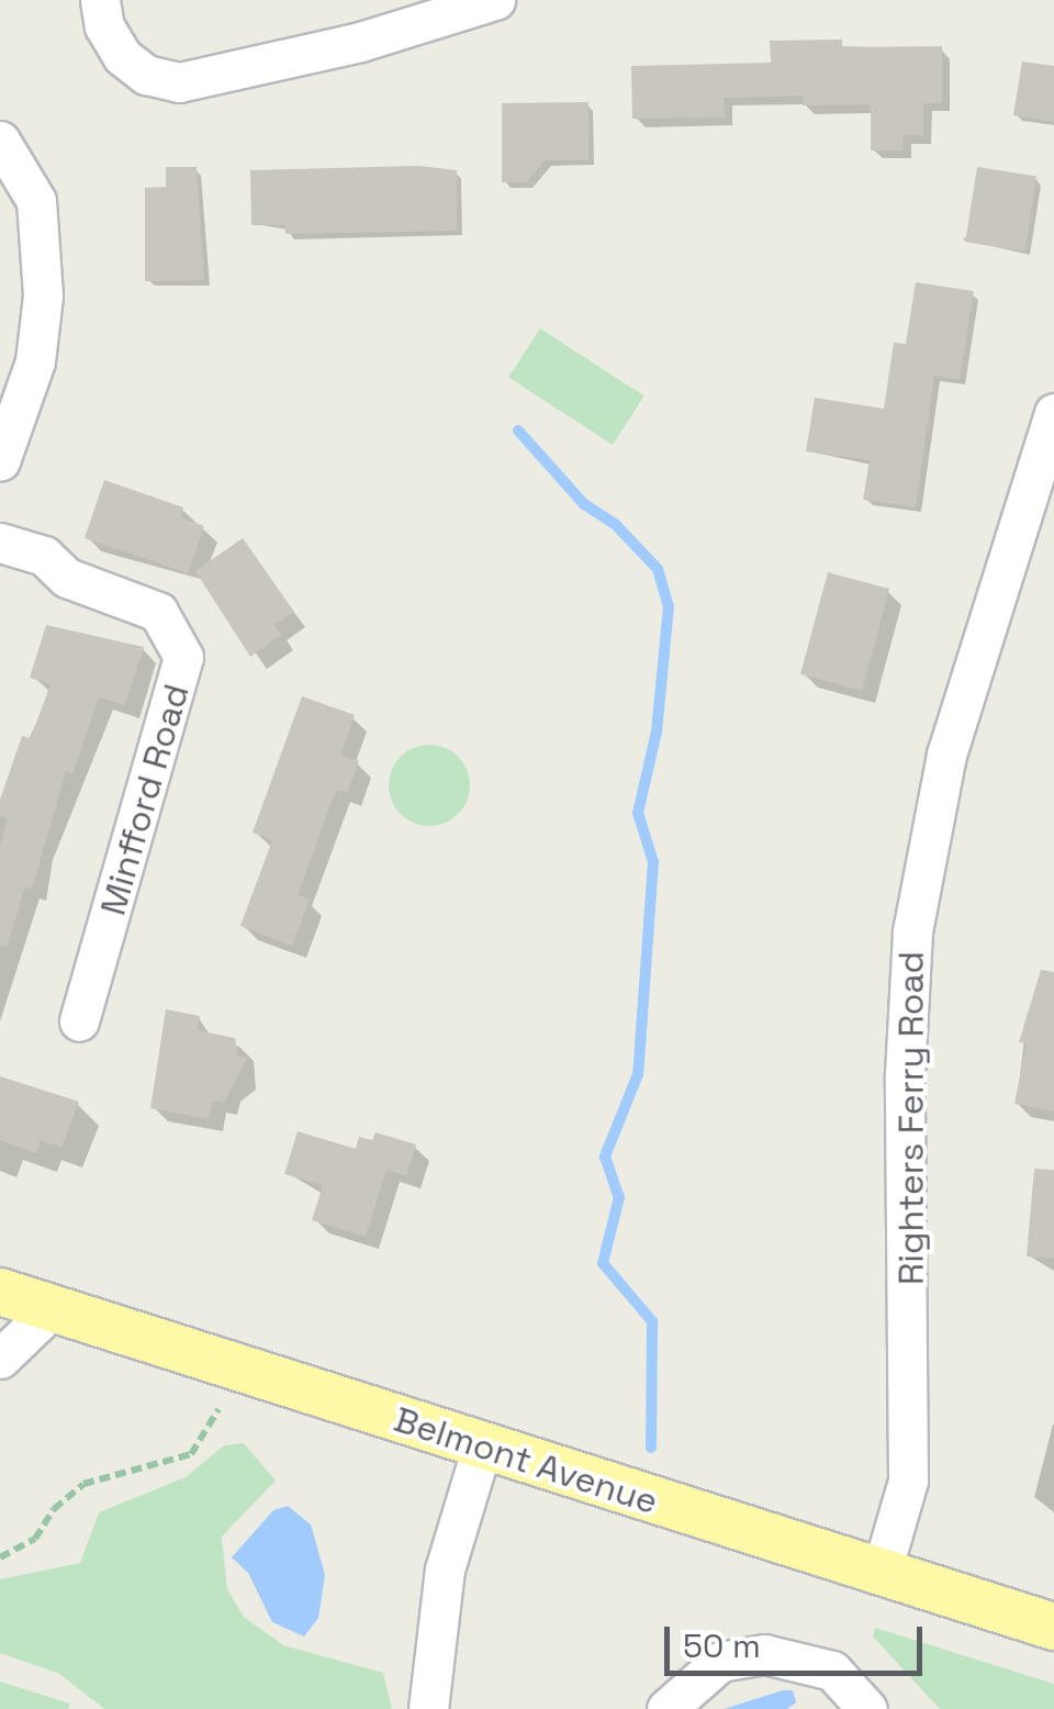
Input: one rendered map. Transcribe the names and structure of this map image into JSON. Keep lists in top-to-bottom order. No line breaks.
{"streets":{"main road":["Belmont Avenue"],"street":["Minfford Road","Righters Ferry Road"]},"crossings":[["Righters Ferry Road","Belmont Avenue"]],"scale_bar":"50 m"}
